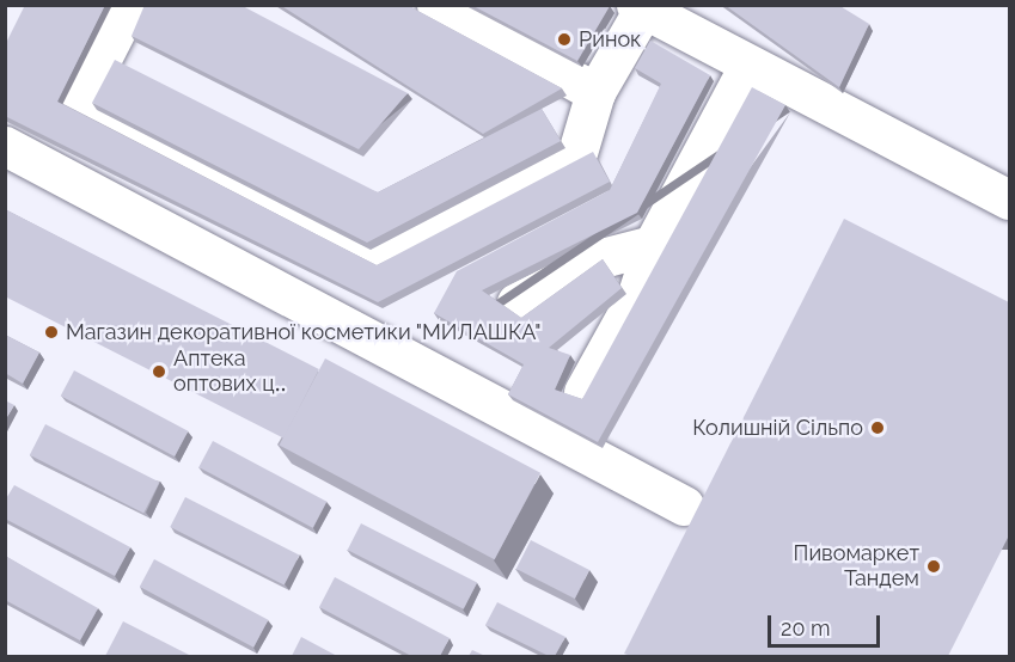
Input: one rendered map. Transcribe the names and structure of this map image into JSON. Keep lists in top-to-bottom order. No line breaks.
{"places":["Ринок","Магазин декоративної косметики \"МИЛАШКА\"","Аптека оптових ц‥","Колишній Сільпо","Пивомаркет Тандем"],"scale_bar":"20 m"}
